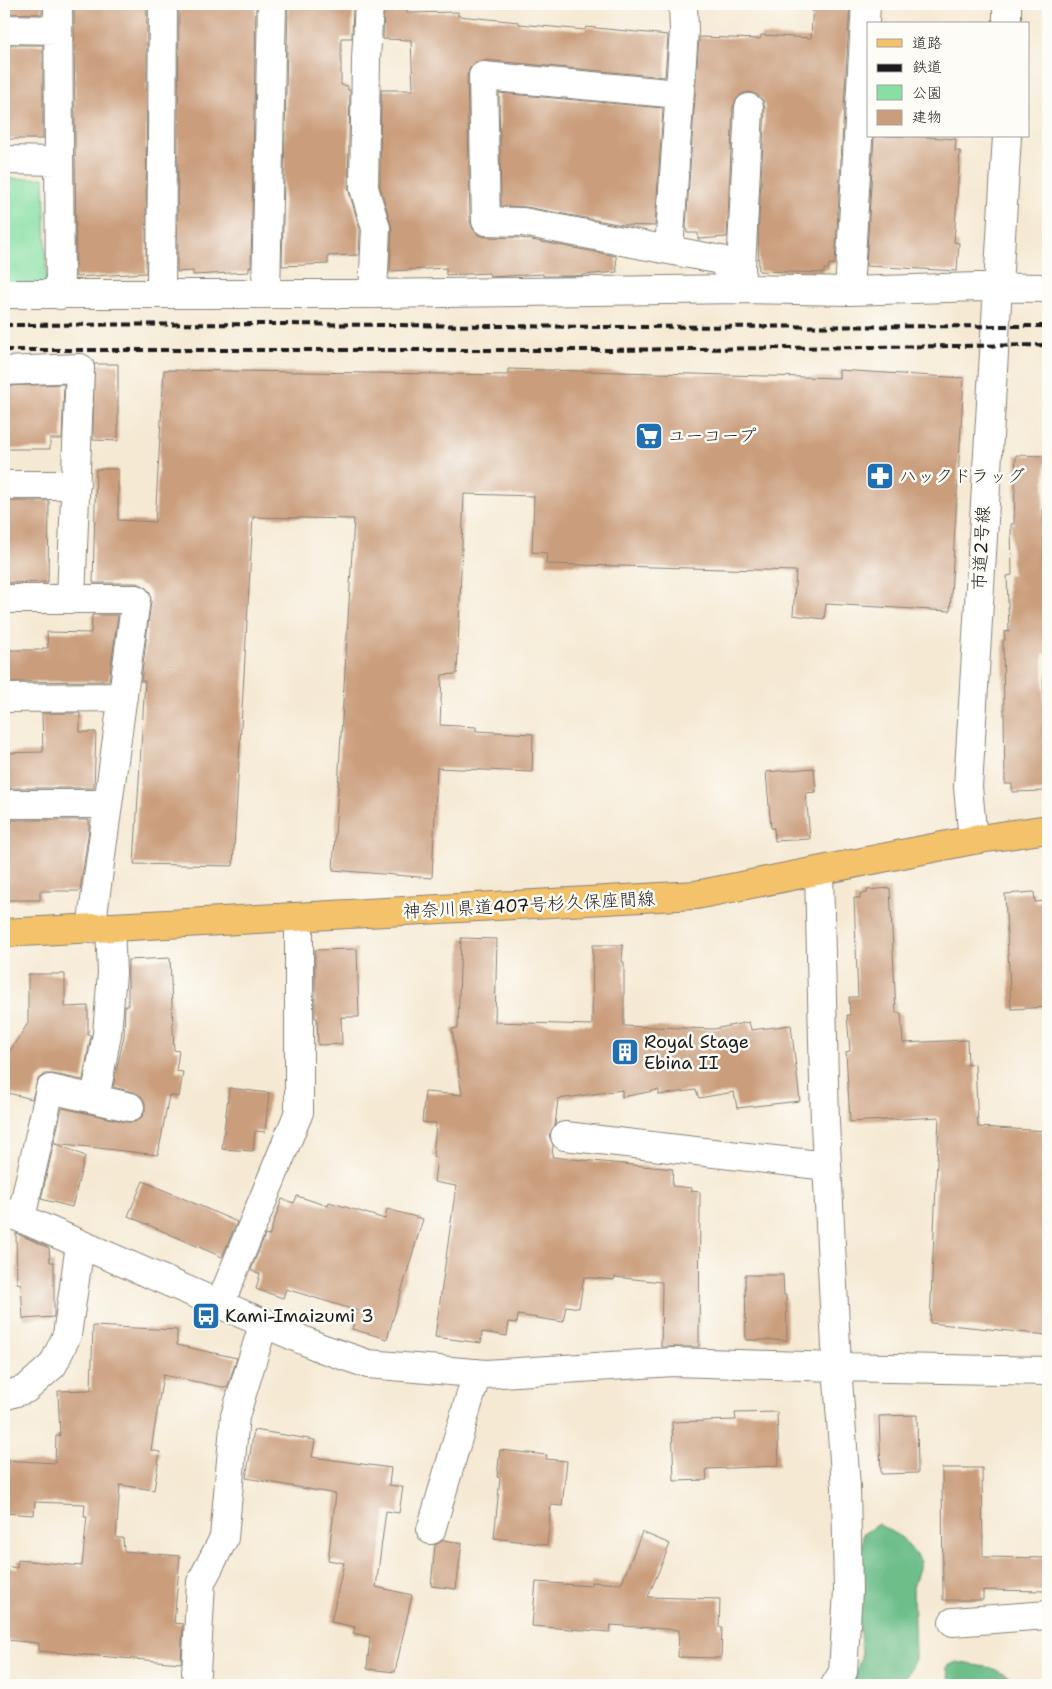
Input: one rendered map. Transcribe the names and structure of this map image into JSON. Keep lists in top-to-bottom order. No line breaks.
{"streets":{"main road":["神奈川県道407号杉久保座間線"],"street":["市道2号線"]},"crossings":[["市道2号線","神奈川県道407号杉久保座間線"]],"places":{"supermarket":["ユーコープ"],"pharmacy":["ハックドラッグ"],"building":["Royal Stage Ebina II"],"bus stop":["Kami-Imaizumi 3"]},"legend":["道路","鉄道","公園","建物"]}
